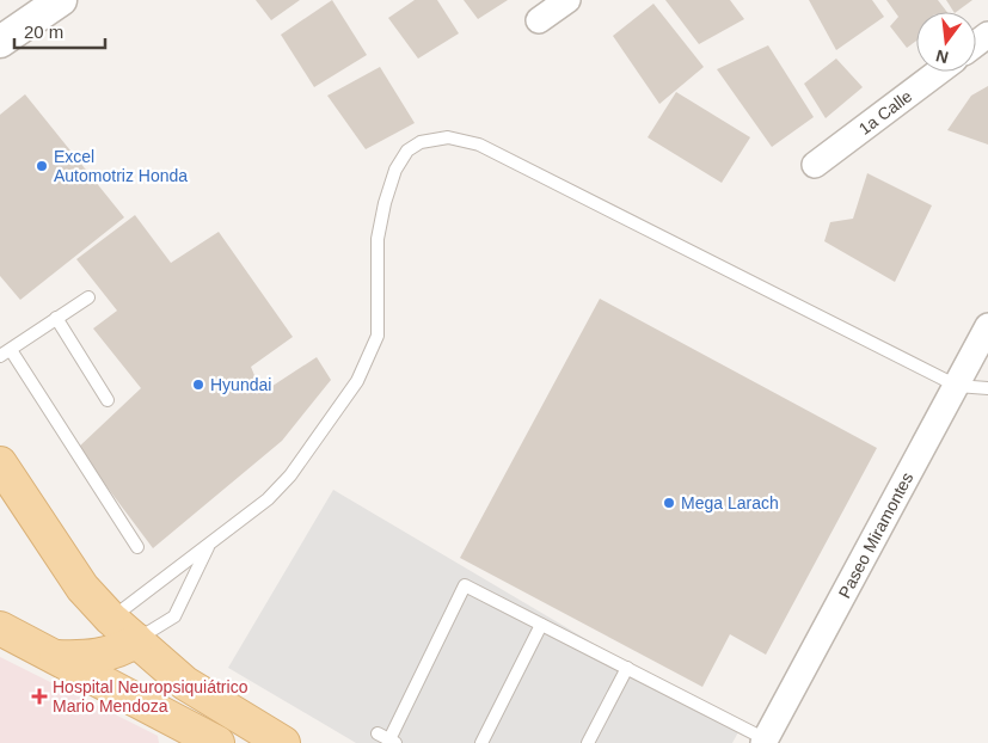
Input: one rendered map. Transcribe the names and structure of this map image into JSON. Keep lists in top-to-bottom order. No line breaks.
{"streets":{"street":["1a Calle","Paseo Miramontes"]},"places":{"other":["Excel Automotriz Honda","Hyundai","Mega Larach"],"health":["Hospital Neuropsiquiátrico Mario Mendoza"]},"scale_bar":"20 m","north":"bottom"}
